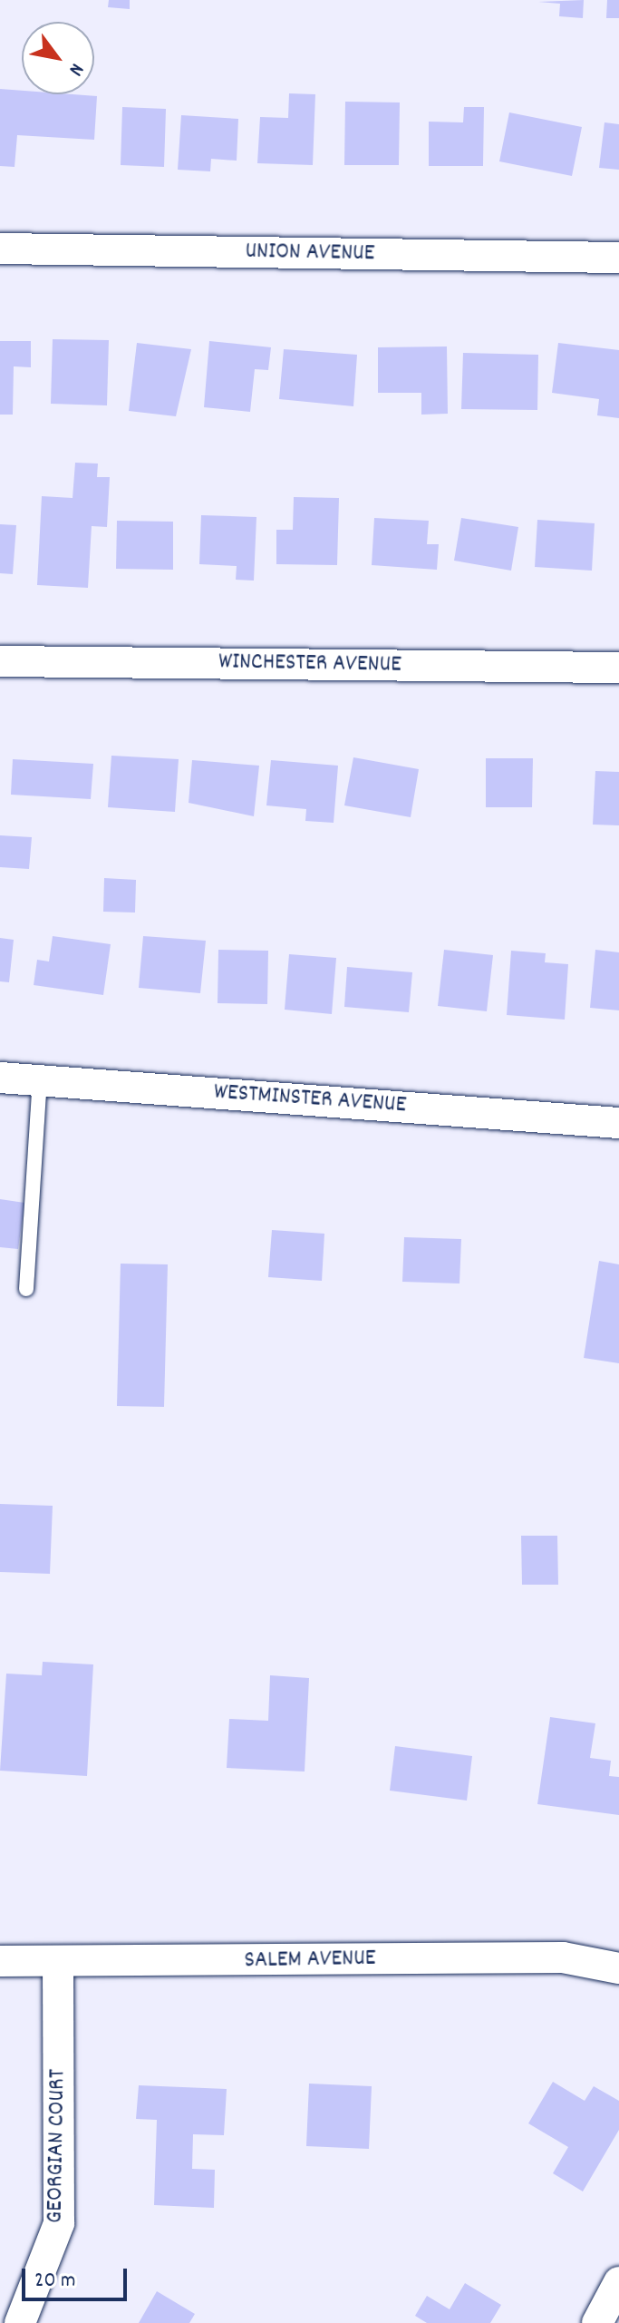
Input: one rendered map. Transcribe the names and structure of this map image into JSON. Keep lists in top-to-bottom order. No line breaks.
{"streets":{"street":["UNION AVENUE","WINCHESTER AVENUE","WESTMINSTER AVENUE","SALEM AVENUE","GEORGIAN COURT"]},"crossings":[["SALEM AVENUE","GEORGIAN COURT"]],"scale_bar":"20 m","north":"bottom right"}
